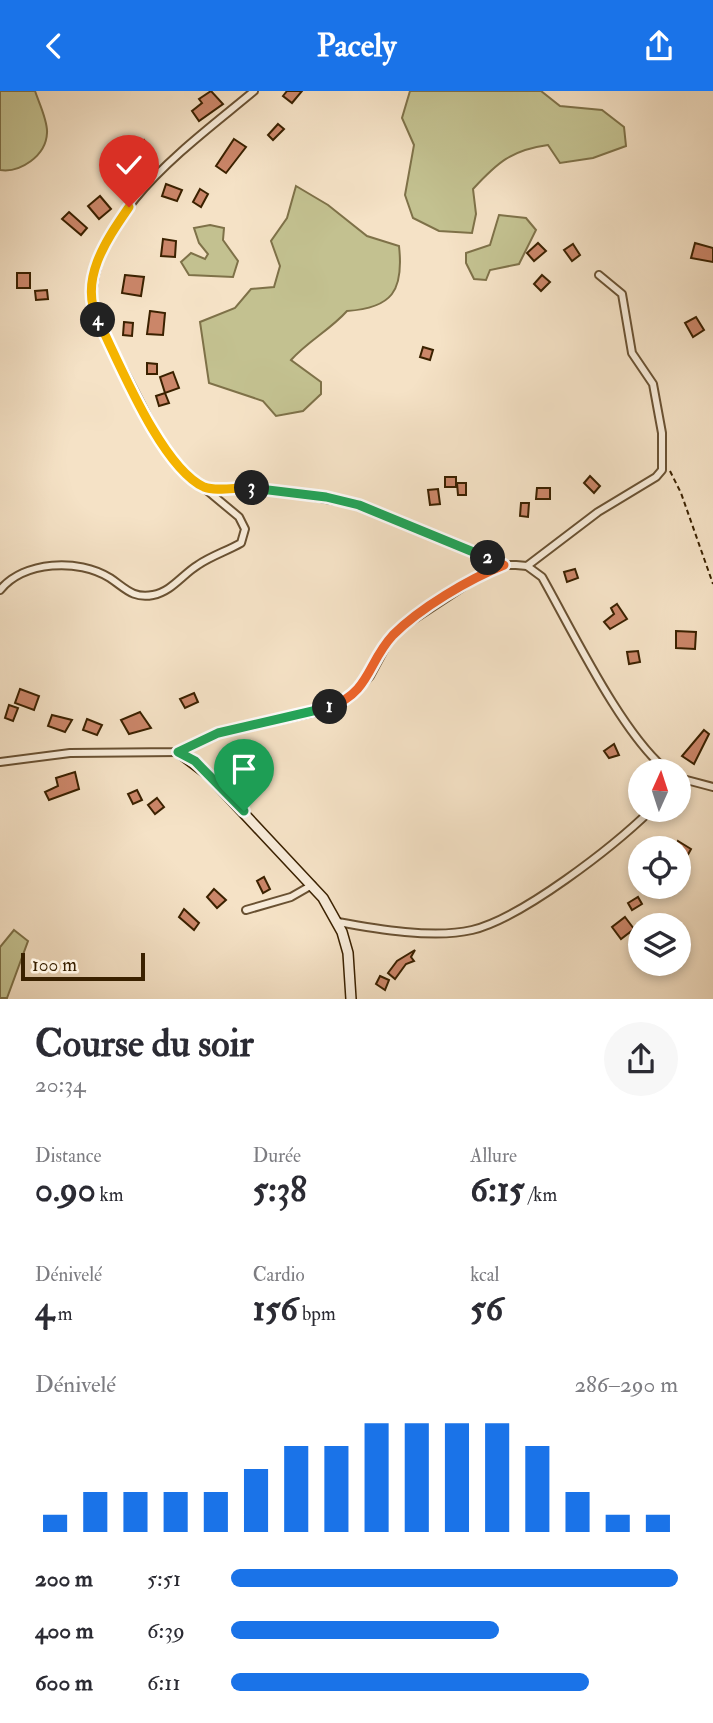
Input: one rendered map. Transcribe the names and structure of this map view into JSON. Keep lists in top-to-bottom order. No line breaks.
{"scale_bar":"100 m","north":"top","page":{"header":"Pacely","pins":["4","3","2","1"],"scale":"100 m","heading":["Course du soir","20:34"],"stats":[["Distance","0.90 km"],["Durée","5:38"],["Allure","6:15 /km"],["Dénivelé","4 m"],["Cardio","156 bpm"],["kcal","56"]],"chart":["Dénivelé","286–290 m"],"list":[{"name":"200 m","note":"5:51"},{"name":"400 m","note":"6:39"},{"name":"600 m","note":"6:11"}]}}
